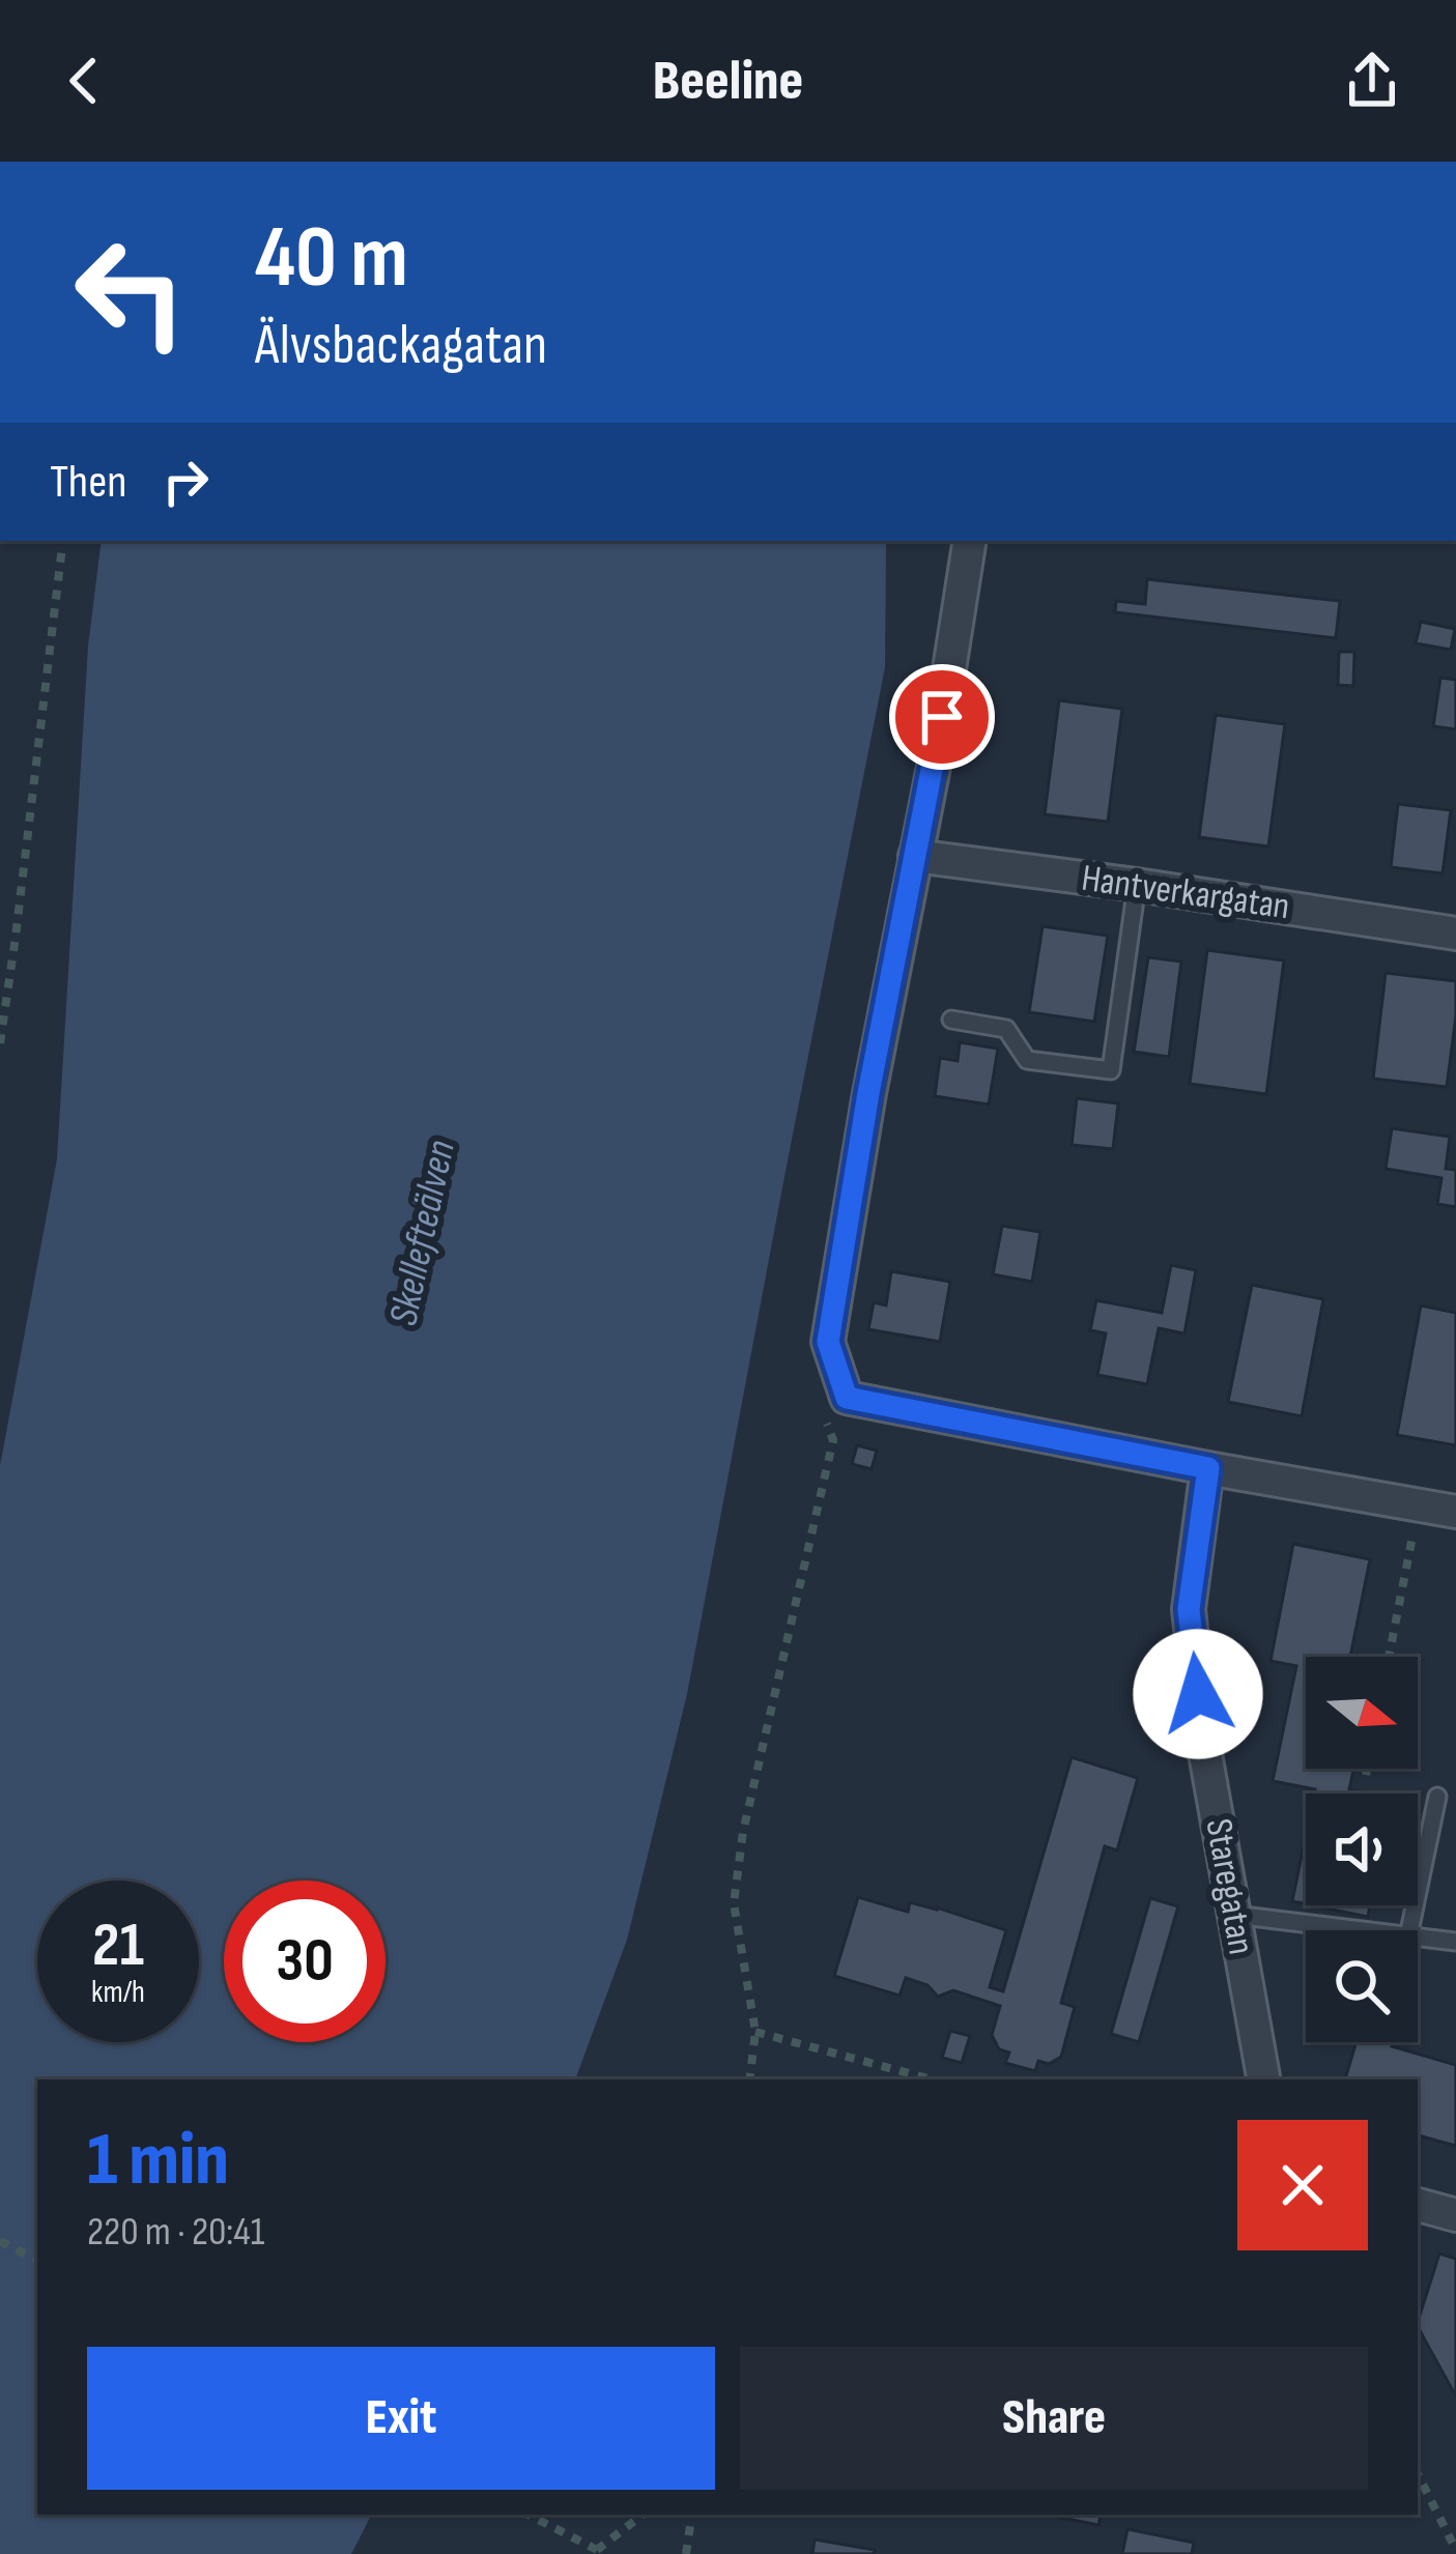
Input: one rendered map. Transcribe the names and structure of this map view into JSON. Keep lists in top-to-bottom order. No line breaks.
{"streets":{"street":["Hantverkargatan","Staregatan"]},"water":["Skellefteälven"],"north":"right","page":{"header":"Beeline","turn":["40 m","Älvsbackagatan"],"then":"Then","speed":"21 km/h","limit":"30","heading":["1 min","220 m · 20:41"],"buttons":["Exit","Share"]}}
